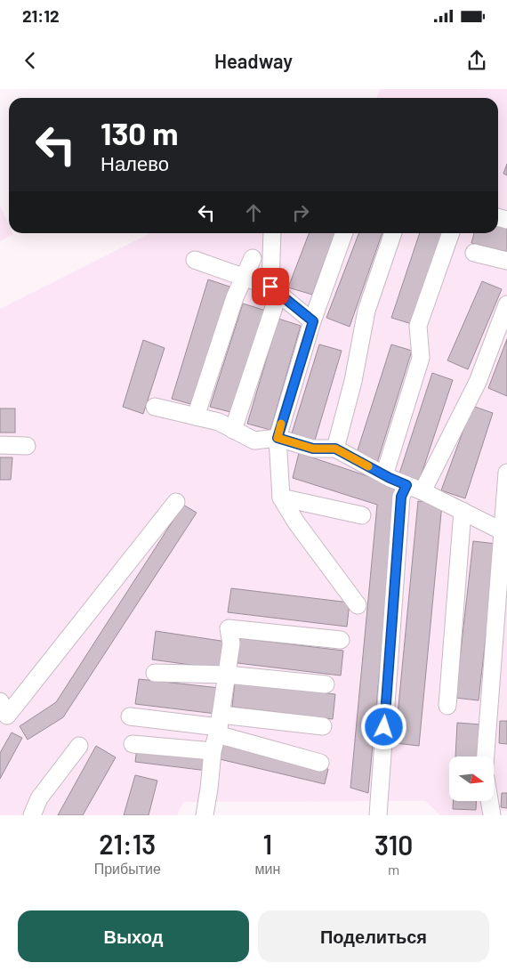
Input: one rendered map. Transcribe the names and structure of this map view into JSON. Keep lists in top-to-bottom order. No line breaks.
{"north":"right","page":{"status":"21:12","header":"Headway","turn":["130 m","Налево"],"eta":["21:13","Прибытие","1","мин","310","m"],"buttons":["Выход","Поделиться"]}}
